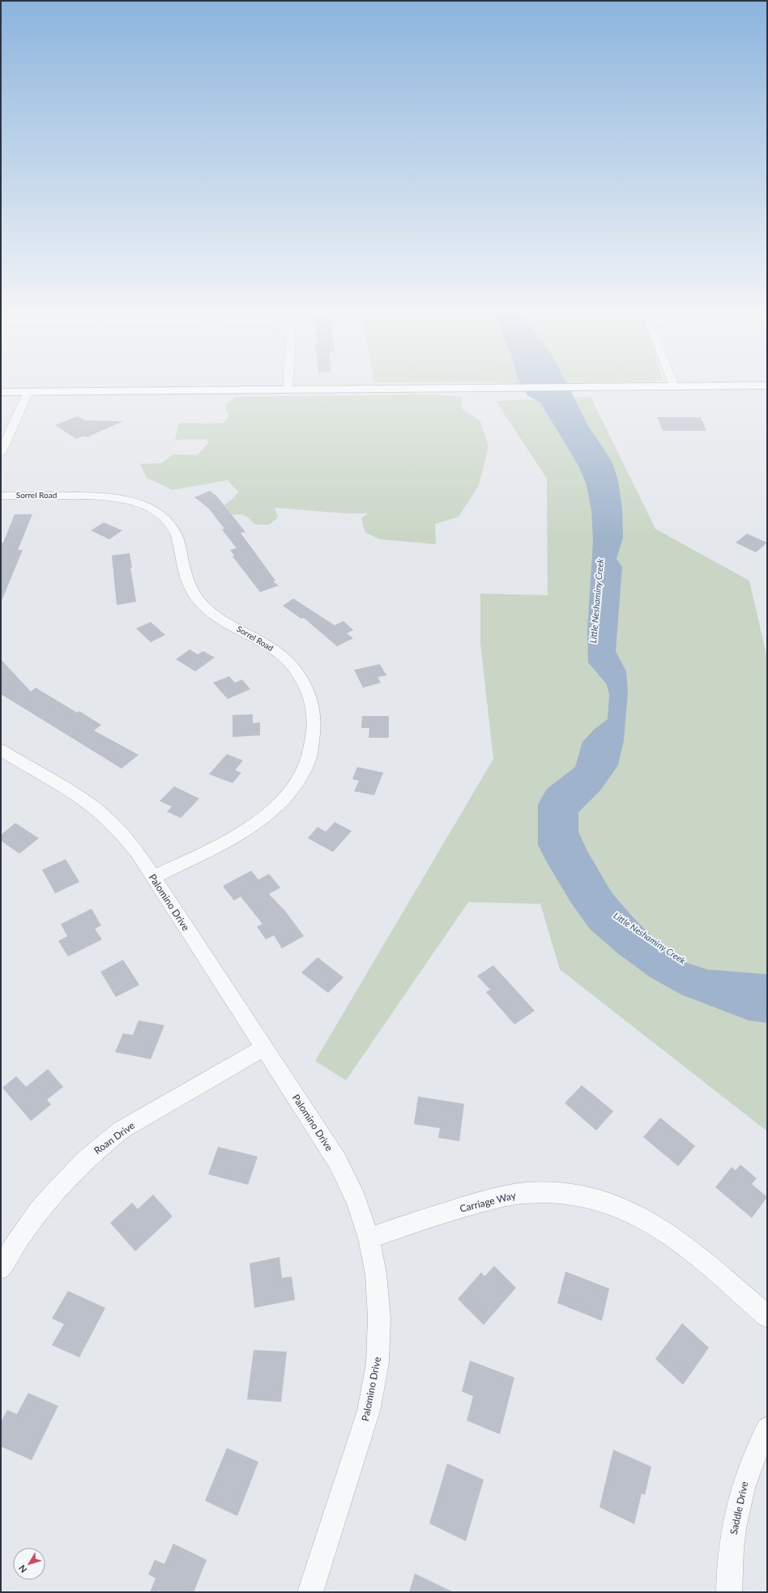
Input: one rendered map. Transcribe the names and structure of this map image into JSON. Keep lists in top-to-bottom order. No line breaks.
{"streets":{"street":["Sorrel Road","Palomino Drive","Roan Drive","Carriage Way","Saddle Drive"]},"crossings":[["Sorrel Road","Palomino Drive"],["Palomino Drive","Roan Drive"],["Palomino Drive","Carriage Way"]],"water":["Little Neshaminy Creek"],"north":"bottom left"}
